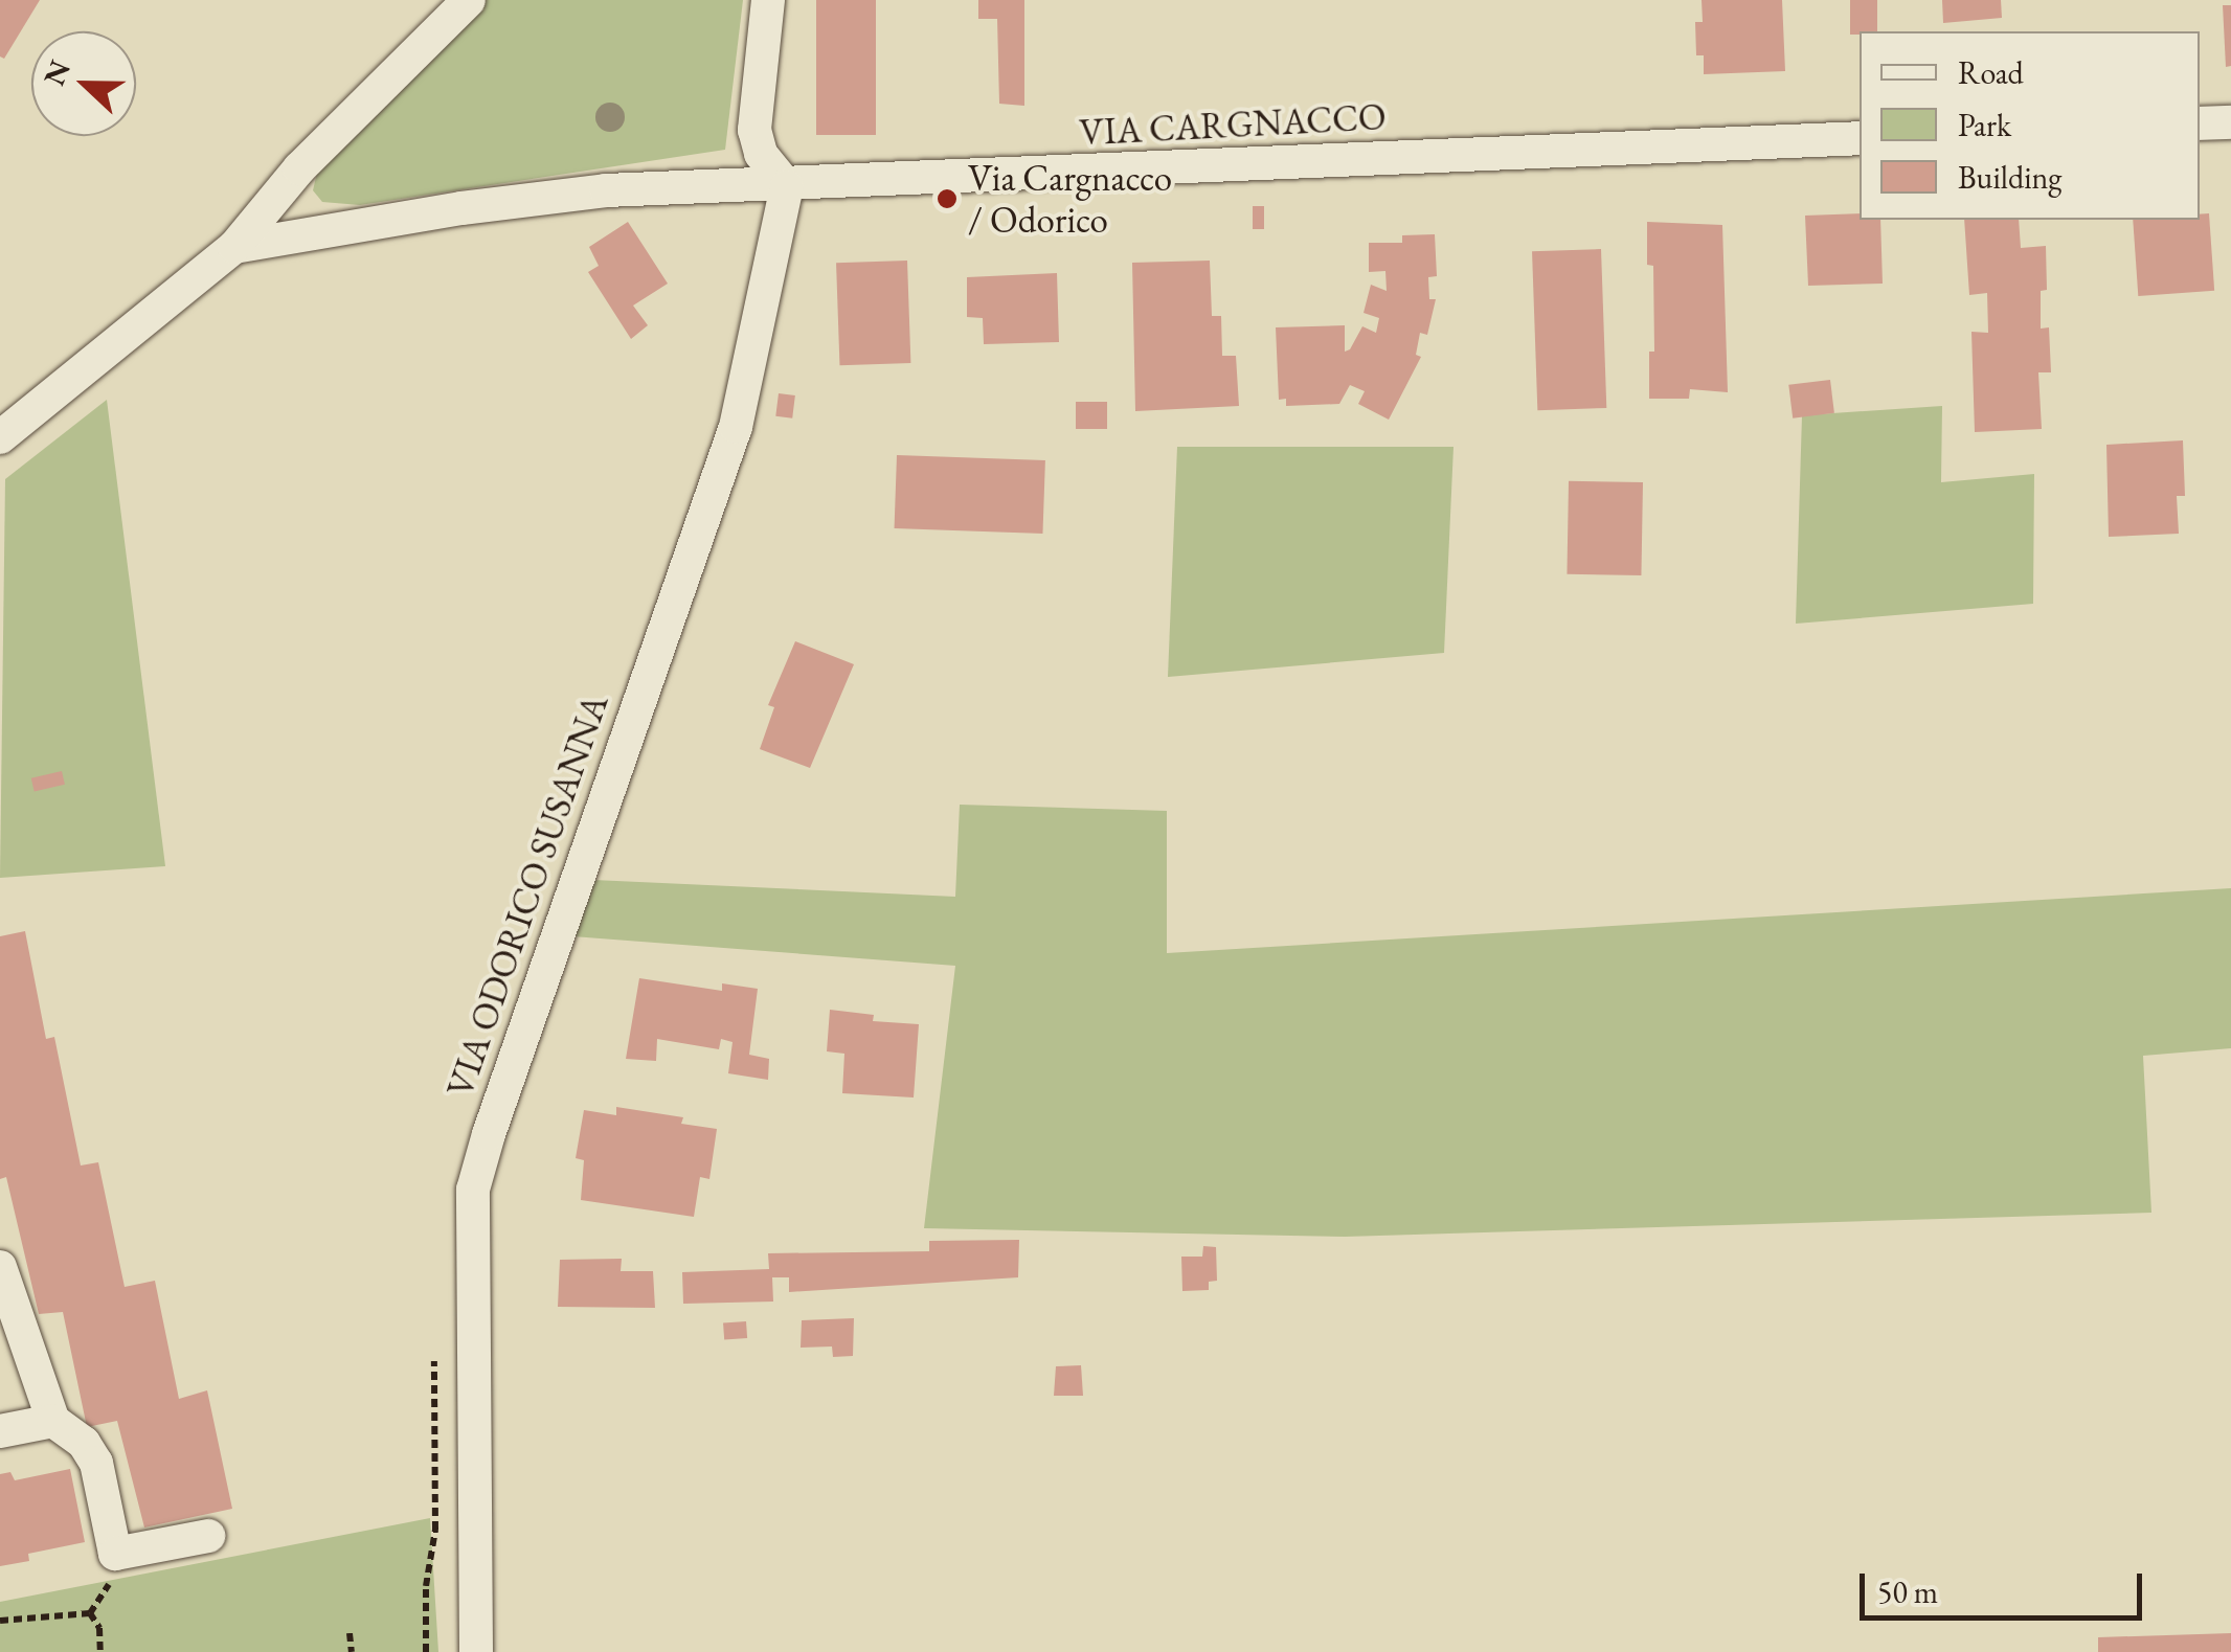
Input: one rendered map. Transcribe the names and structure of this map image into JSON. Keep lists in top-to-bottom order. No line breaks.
{"streets":{"street":["VIA CARGNACCO","VIA ODORICO SUSANNA"]},"crossings":[["VIA CARGNACCO","VIA ODORICO SUSANNA"]],"places":["Via Cargnacco / Odorico"],"legend":["Road","Park","Building"],"scale_bar":"50 m","north":"left"}
